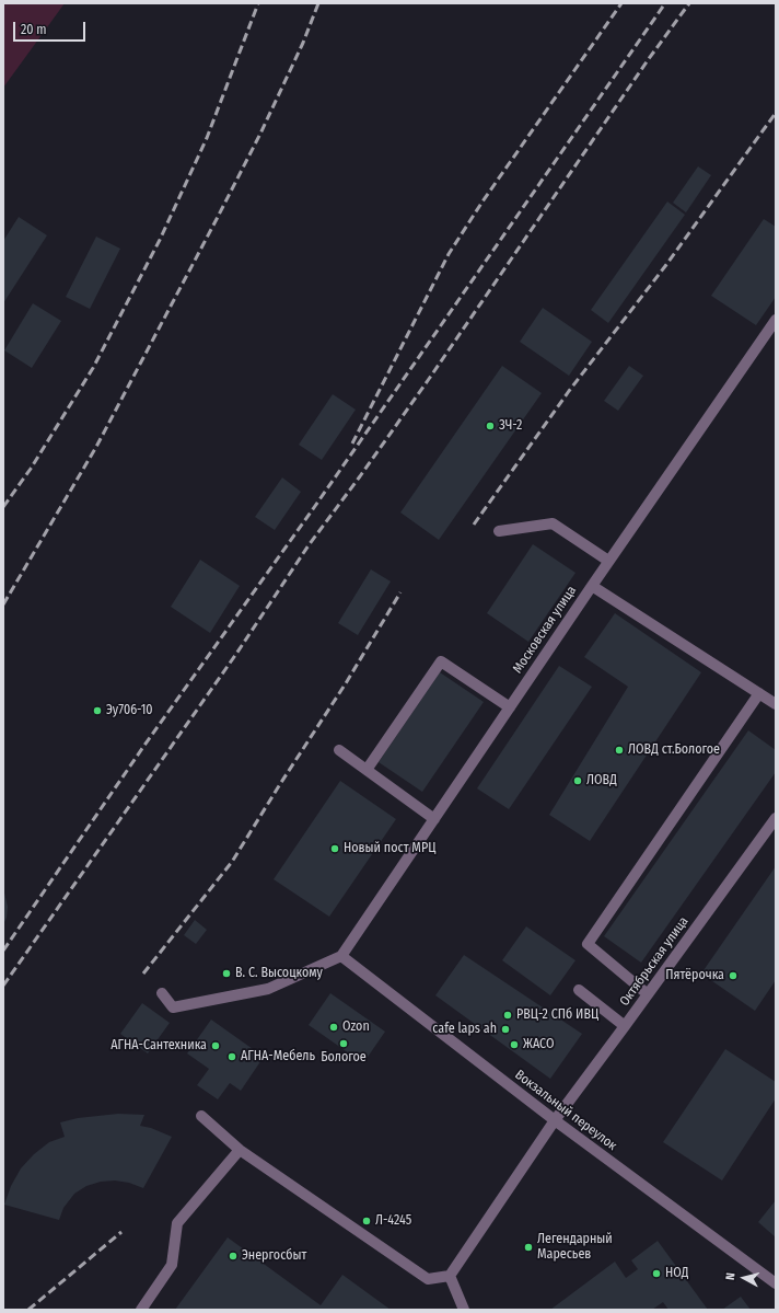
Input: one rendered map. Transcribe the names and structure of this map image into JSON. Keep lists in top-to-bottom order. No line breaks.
{"streets":{"street":["Московская улица","Октябрьская улица","Вокзальный переулок"]},"crossings":[["Московская улица","Вокзальный переулок"],["Октябрьская улица","Вокзальный переулок"]],"places":["ЗЧ-2","Эу706-10","ЛОВД ст.Бологое","ЛОВД","Новый пост МРЦ","В. С. Высоцкому","Пятёрочка","РВЦ-2 СПб ИВЦ","Ozon","cafe laps ah","Бологое","ЖАСО","АГНА-Сантехника","АГНА-Мебель","Л-4245","Легендарный Маресьев","Энергосбыт","НОД"],"scale_bar":"20 m","north":"left"}
